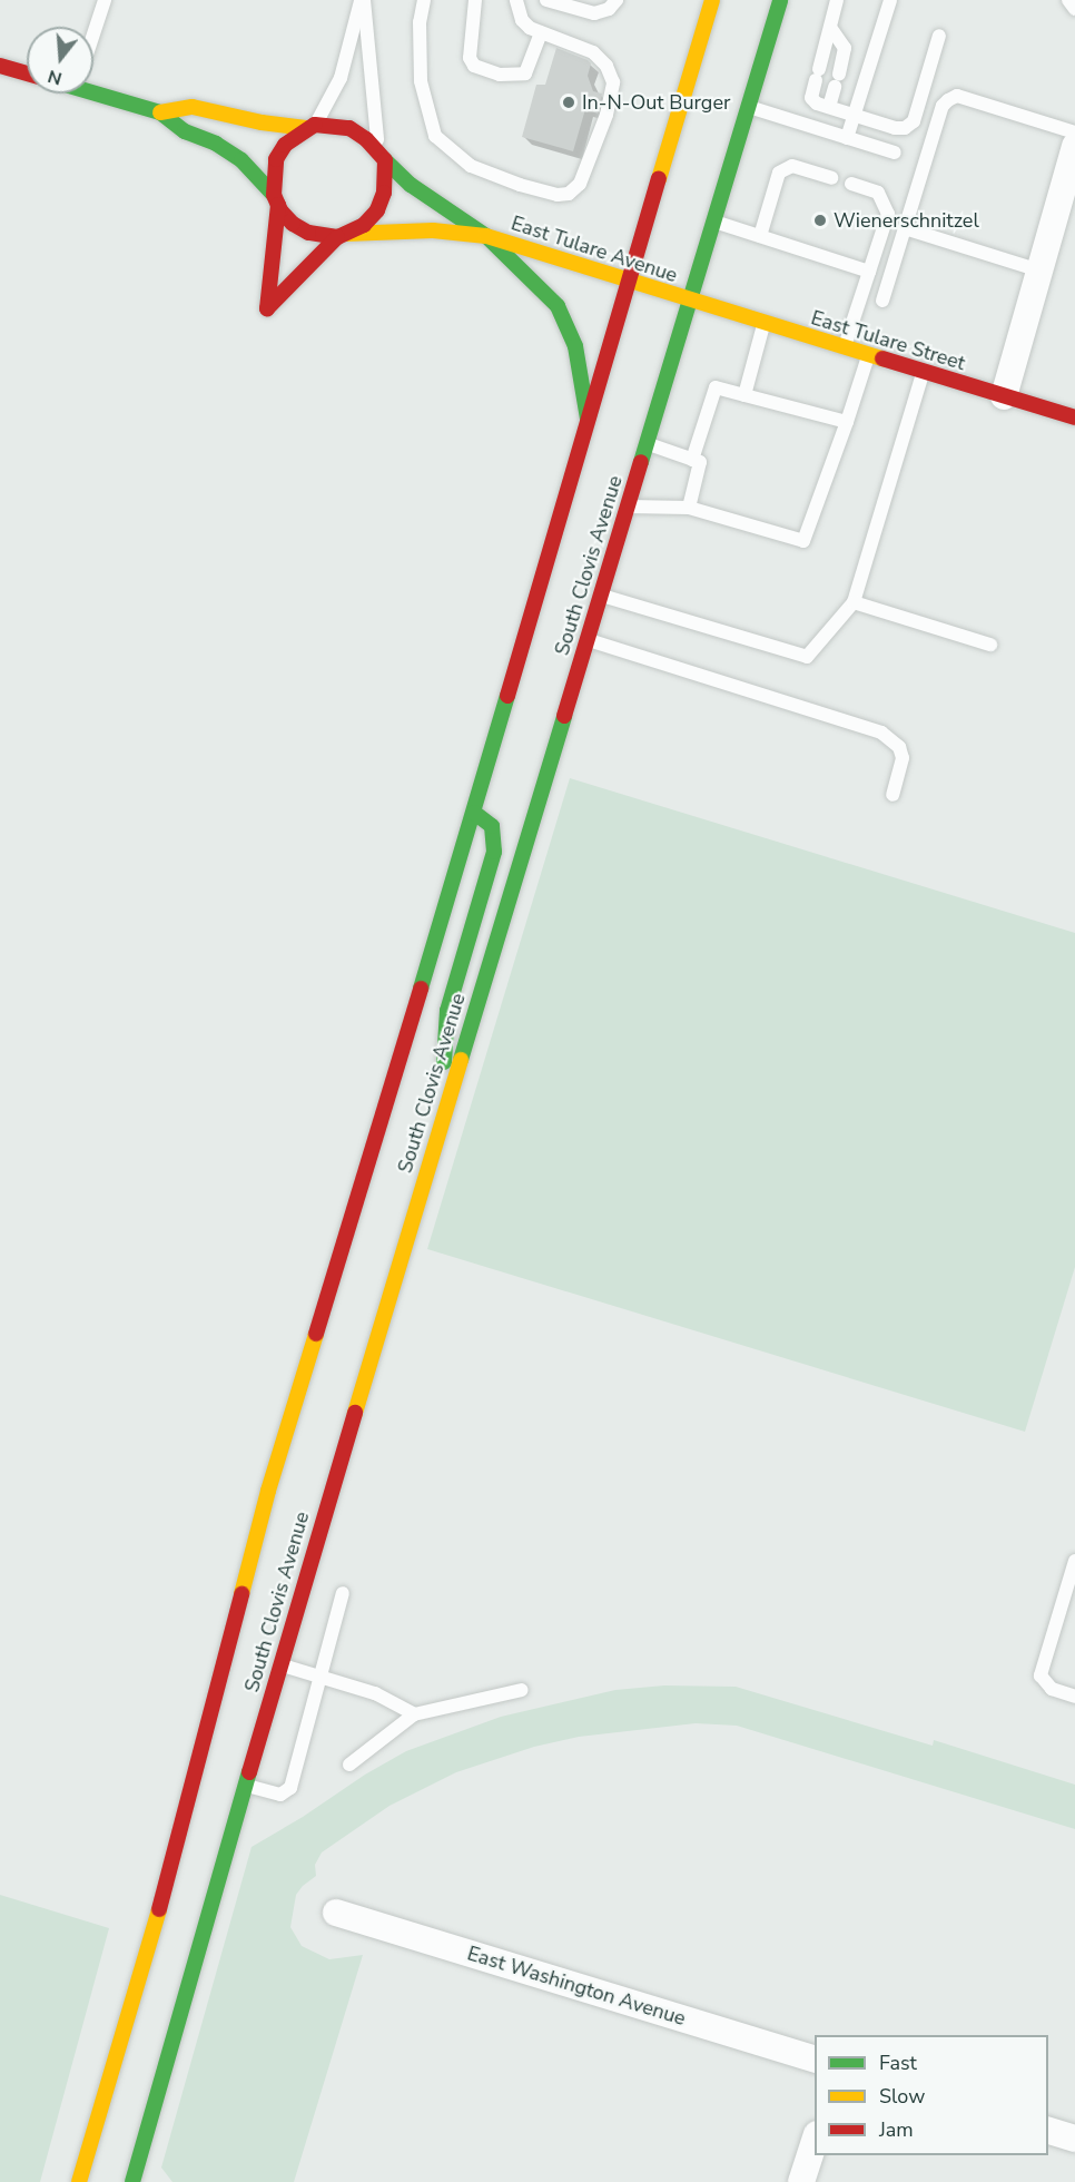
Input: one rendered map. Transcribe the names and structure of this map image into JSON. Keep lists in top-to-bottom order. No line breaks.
{"streets":{"main road":["East Tulare Avenue","East Tulare Street","South Clovis Avenue"],"street":["East Washington Avenue"]},"crossings":[["East Tulare Avenue","East Tulare Street"],["East Tulare Avenue","South Clovis Avenue"],["East Tulare Street","South Clovis Avenue"]],"places":["In-N-Out Burger","Wienerschnitzel"],"legend":["Fast","Slow","Jam"],"north":"bottom"}
